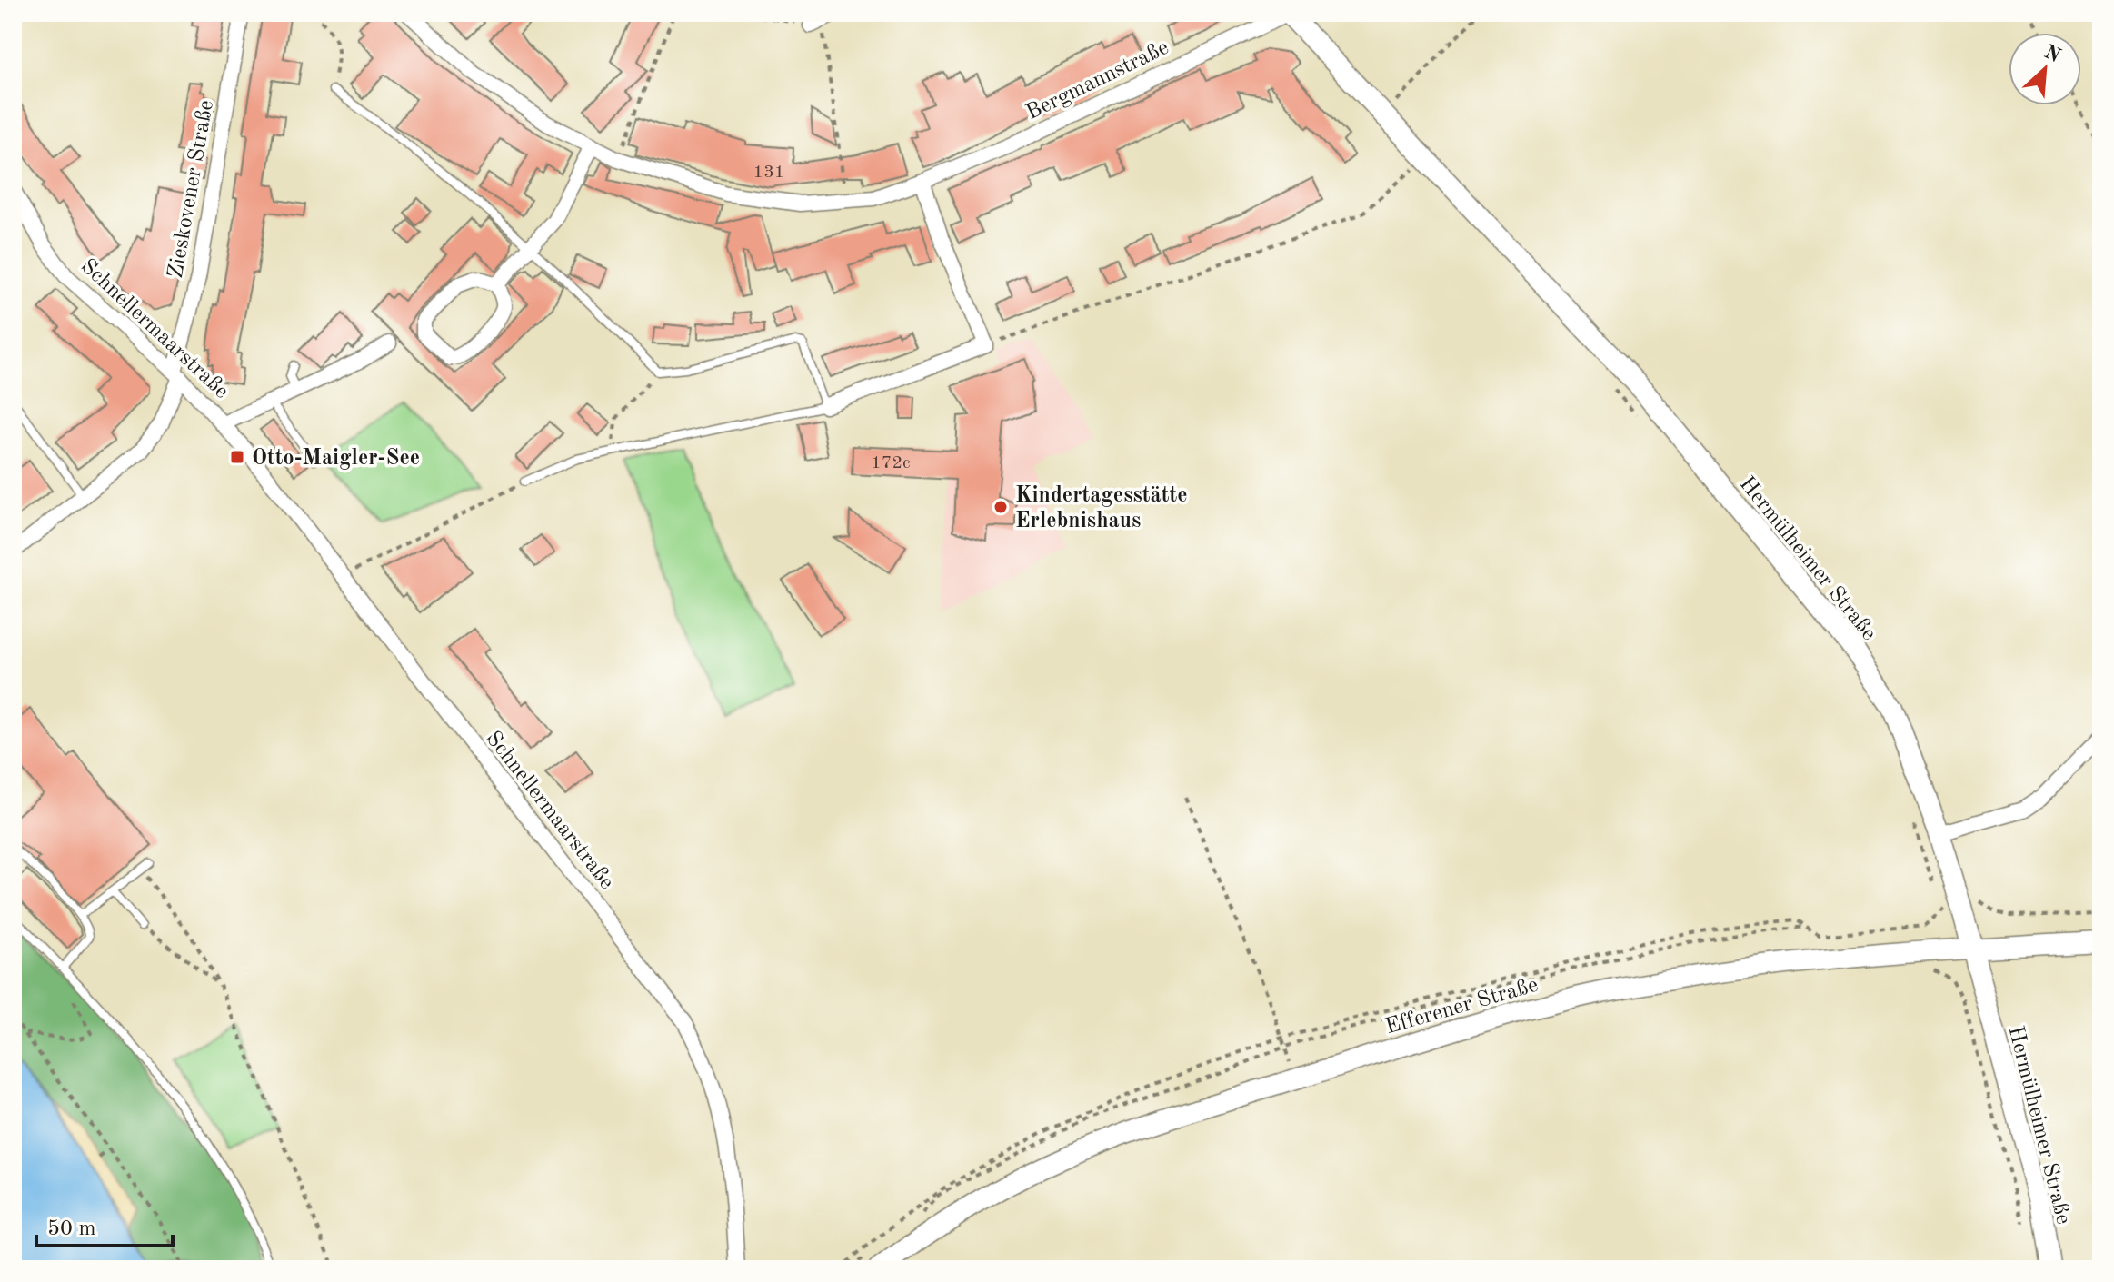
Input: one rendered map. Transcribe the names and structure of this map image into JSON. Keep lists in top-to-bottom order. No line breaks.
{"streets":{"street":["Bergmannstraße","Zieskovener Straße","Schnellermaarstraße","Hermülheimer Straße","Efferener Straße"]},"crossings":[["Bergmannstraße","Hermülheimer Straße"],["Zieskovener Straße","Schnellermaarstraße"],["Hermülheimer Straße","Efferener Straße"]],"places":{"transit":["Otto-Maigler-See"],"other":["Kindertagesstätte Erlebnishaus"]},"house_numbers":["131","172c"],"scale_bar":"50 m","north":"top right"}
